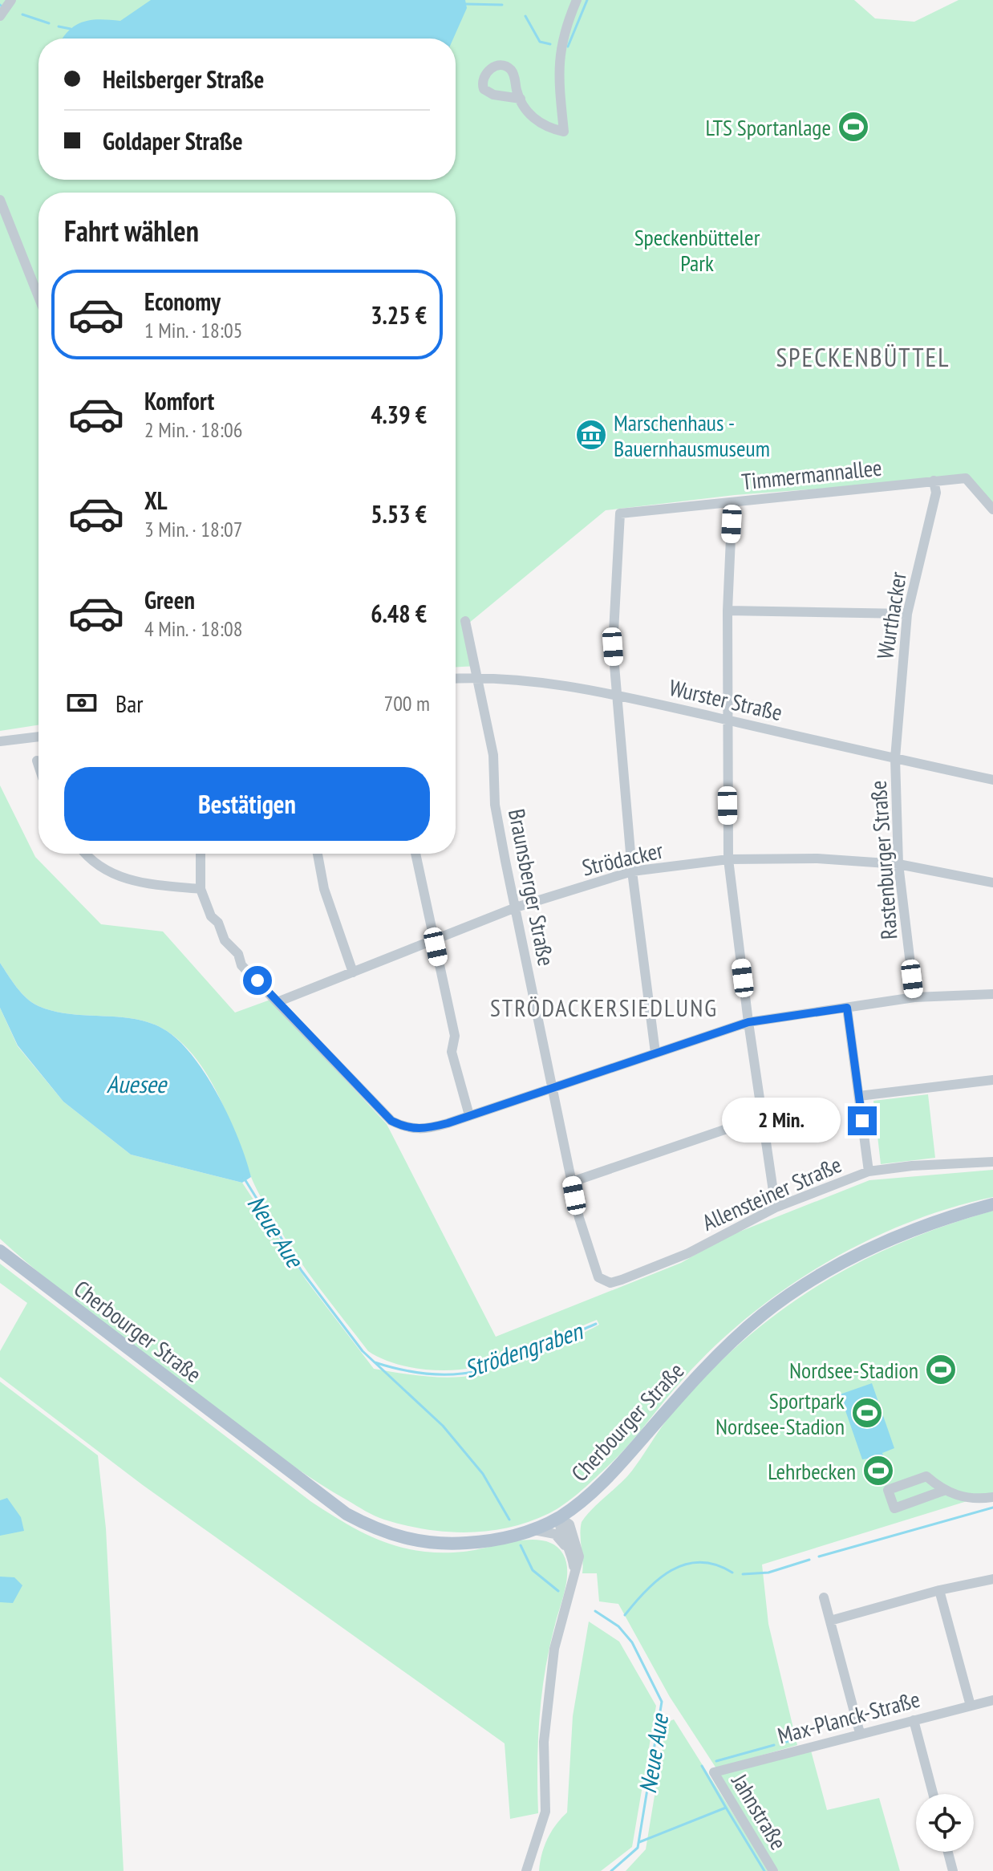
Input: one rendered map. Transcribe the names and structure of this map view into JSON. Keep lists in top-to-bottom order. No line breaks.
{"streets":{"main road":["Cherbourger Straße"],"street":["Timmermannallee","Wurthacker","Wurster Straße","Strödacker","Rastenburger Straße","Braunsberger Straße","Allensteiner Straße","Max-Planck-Straße","Jahnstraße"]},"crossings":[["Timmermannallee","Wurthacker"],["Timmermannallee","Wurster Straße"],["Wurthacker","Wurster Straße"],["Wurthacker","Rastenburger Straße"],["Wurster Straße","Rastenburger Straße"],["Wurster Straße","Braunsberger Straße"],["Strödacker","Rastenburger Straße"],["Strödacker","Braunsberger Straße"],["Braunsberger Straße","Allensteiner Straße"],["Max-Planck-Straße","Jahnstraße"]],"districts":["SPECKENBÜTTEL","STRÖDACKERSIEDLUNG"],"water":["Auesee","Neue Aue","Strödengraben"],"parks":["Speckenbütteler Park"],"places":{"sports":["LTS Sportanlage","Nordsee-Stadion","Sportpark Nordsee-Stadion","Lehrbecken"],"museum":["Marschenhaus - Bauernhausmuseum"]},"page":{"banner":["Heilsberger Straße","Goldaper Straße"],"heading":"Fahrt wählen","list":[{"name":"Economy","note":"1 Min. · 18:05","value":"3.25 €"},{"name":"Komfort","note":"2 Min. · 18:06","value":"4.39 €"},{"name":"XL","note":"3 Min. · 18:07","value":"5.53 €"},{"name":"Green","note":"4 Min. · 18:08","value":"6.48 €"}],"pay":["Bar","700 m"],"buttons":"Bestätigen","bubble":"2 Min."}}
